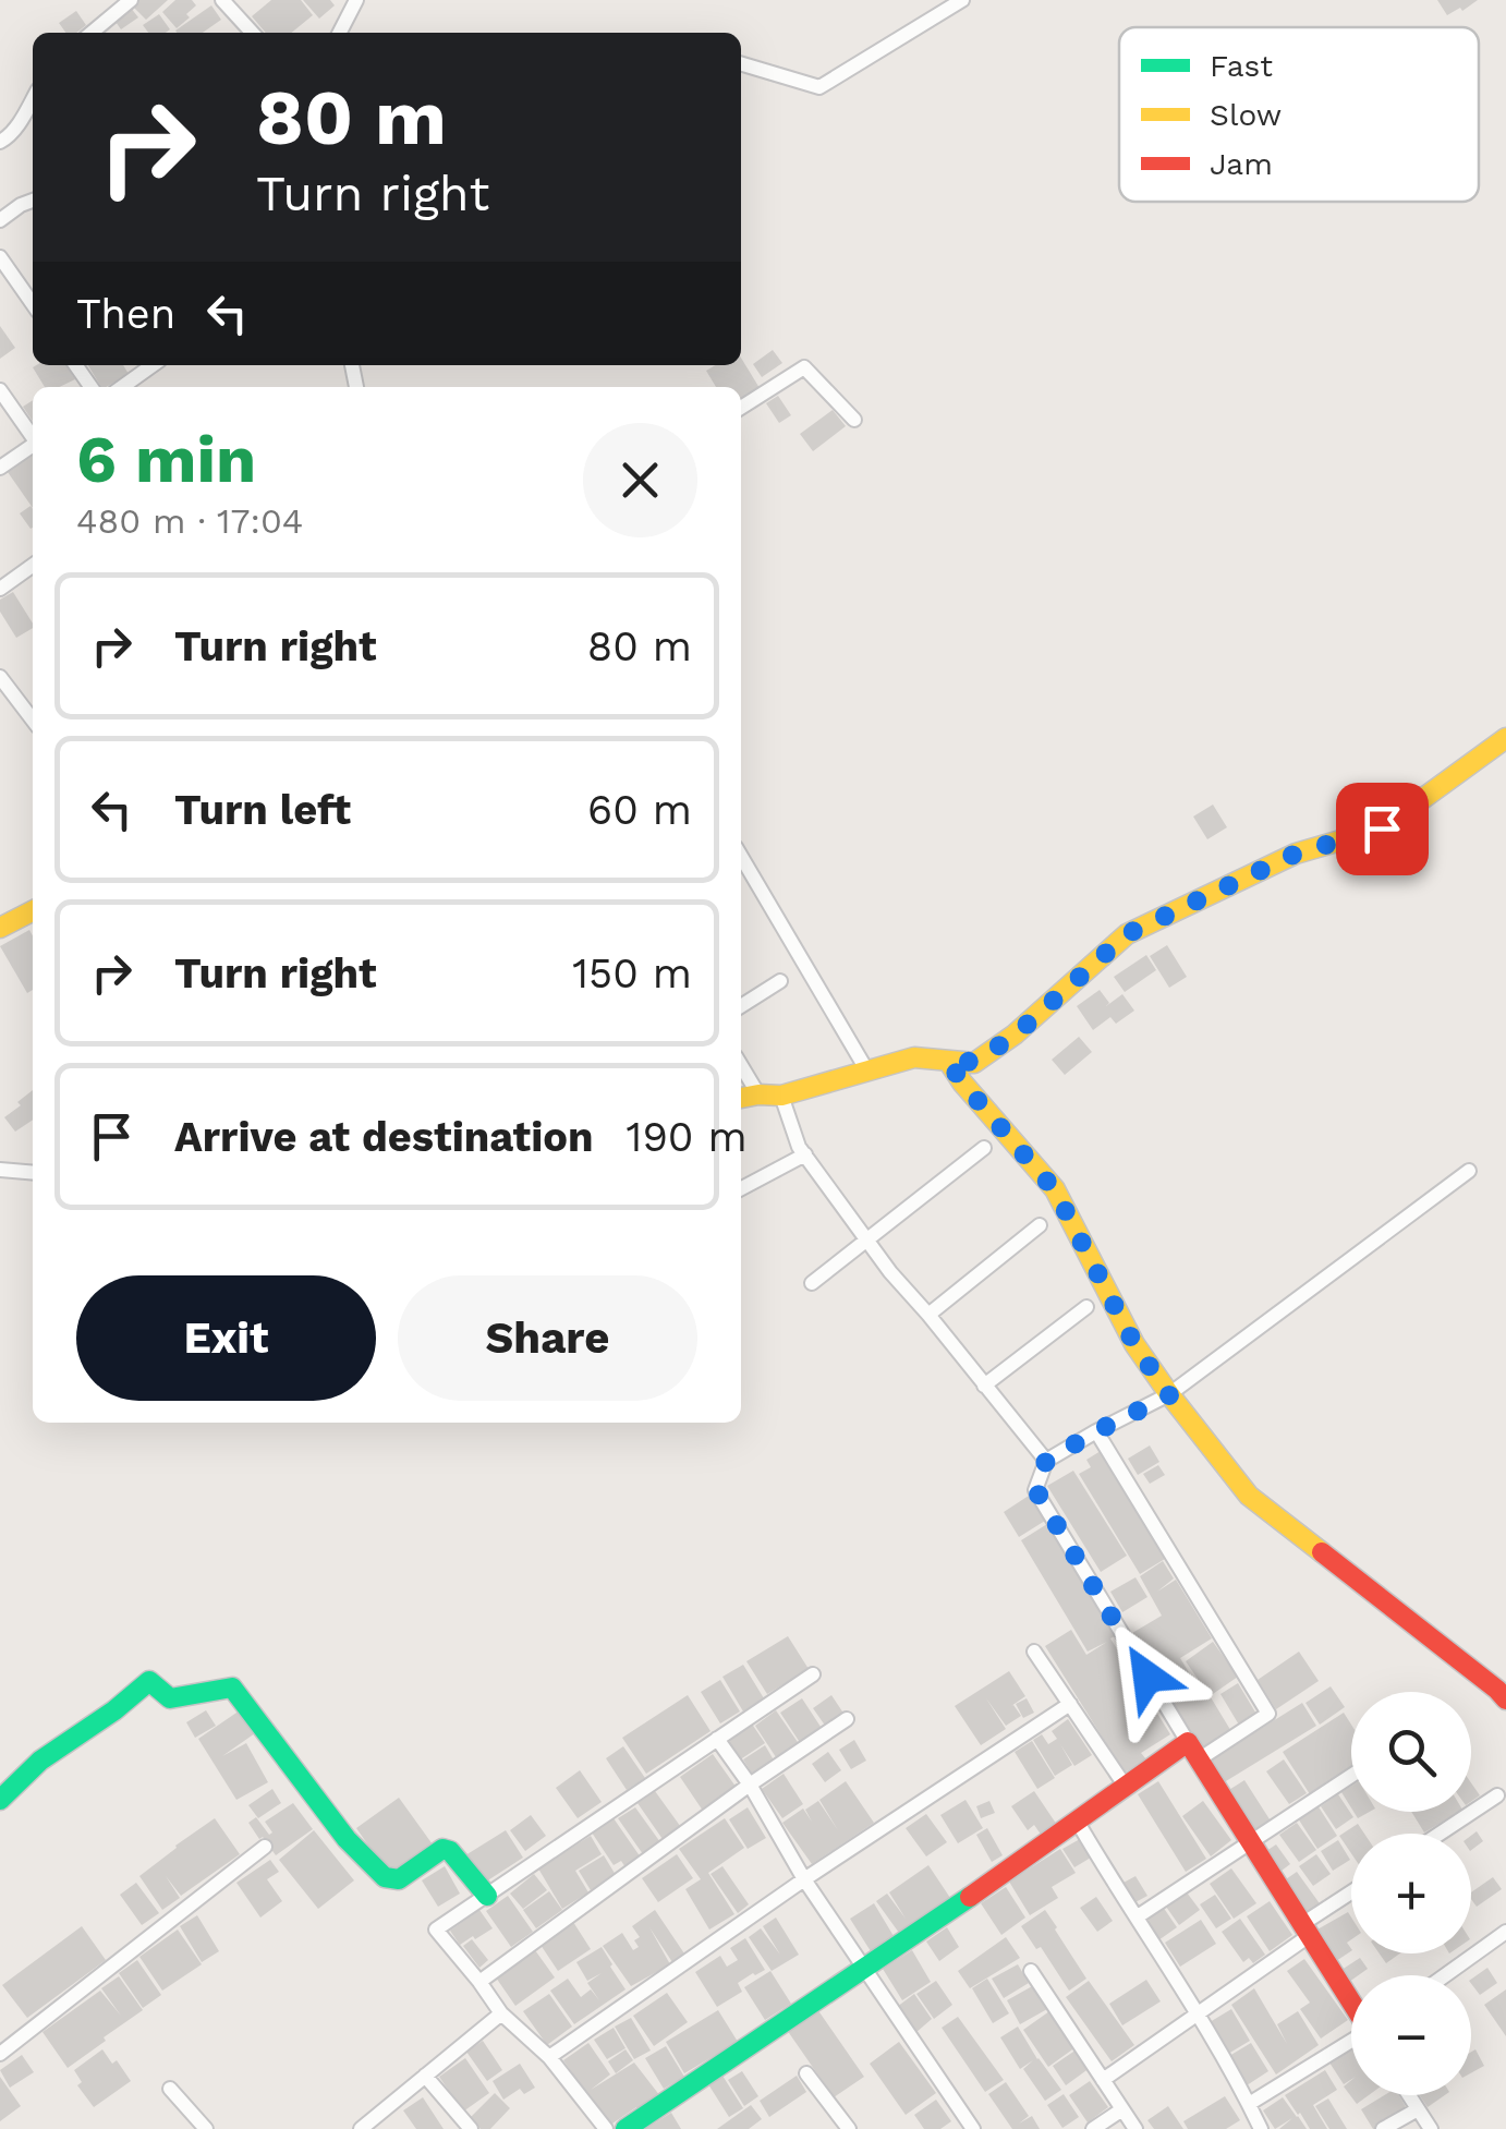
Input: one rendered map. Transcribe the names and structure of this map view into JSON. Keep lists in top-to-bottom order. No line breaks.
{"legend":["Fast","Slow","Jam"],"page":{"turn":["80 m","Turn right"],"then":"Then","heading":["6 min","480 m · 17:04"],"list":[{"name":"Turn right","value":"80 m"},{"name":"Turn left","value":"60 m"},{"name":"Turn right","value":"150 m"},{"name":"Arrive at destination","value":"190 m"}],"buttons":["Exit","Share"],"map_buttons":["+","−"]}}
